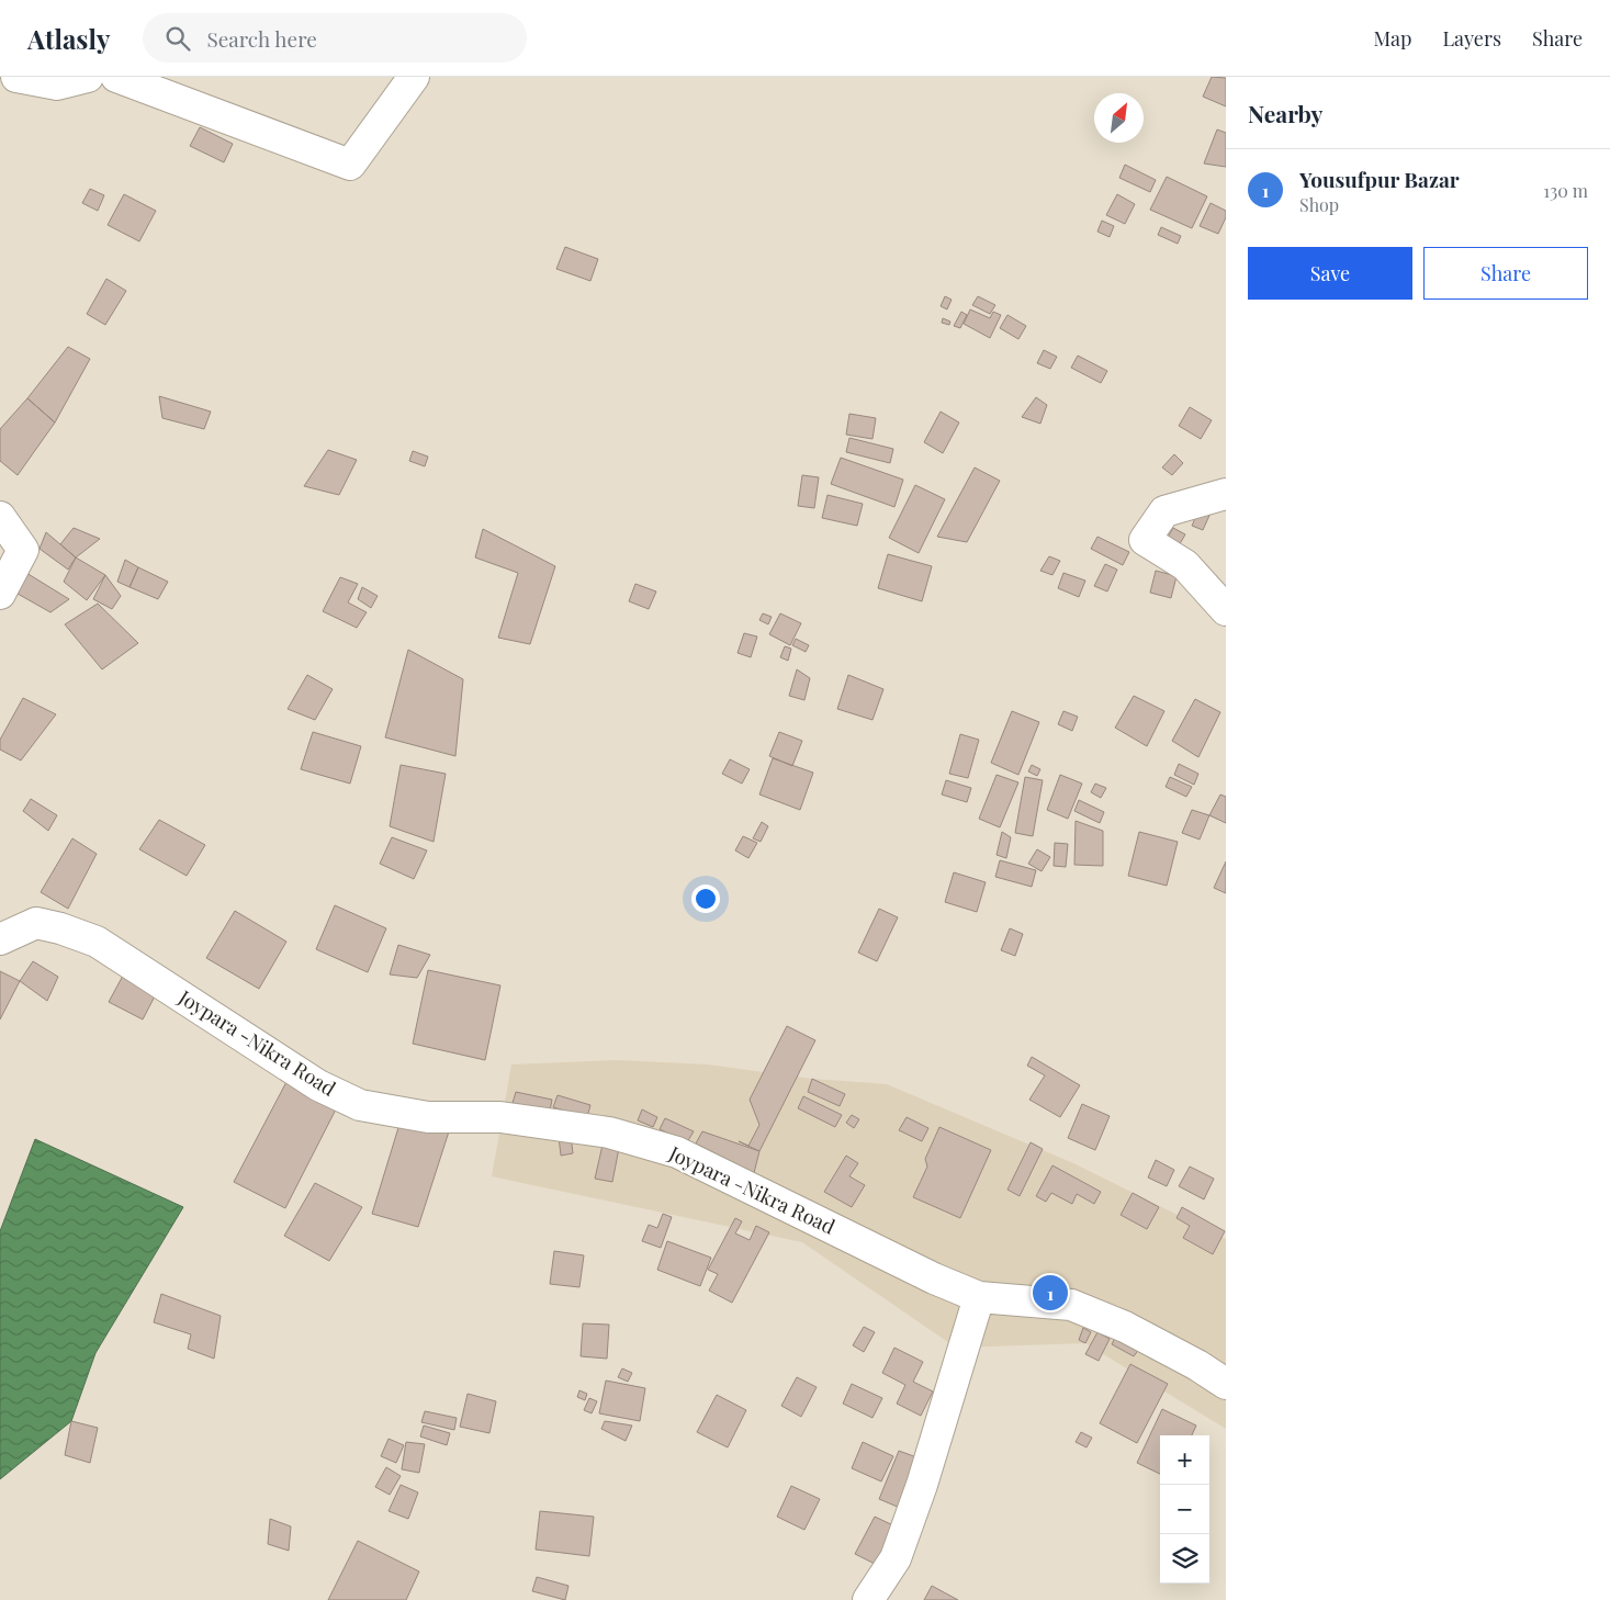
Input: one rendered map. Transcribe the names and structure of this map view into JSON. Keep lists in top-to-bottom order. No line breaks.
{"streets":{"street":["Joypara -Nikra Road"]},"north":"top right","page":{"header":"Atlasly","search":"Search here","nav":["Map","Layers","Share"],"heading":"Nearby","list":[{"mark":"1","name":"Yousufpur Bazar","note":"Shop","value":"130 m"}],"buttons":["Save","Share"],"pins":"1","map_buttons":["+","−"]}}
